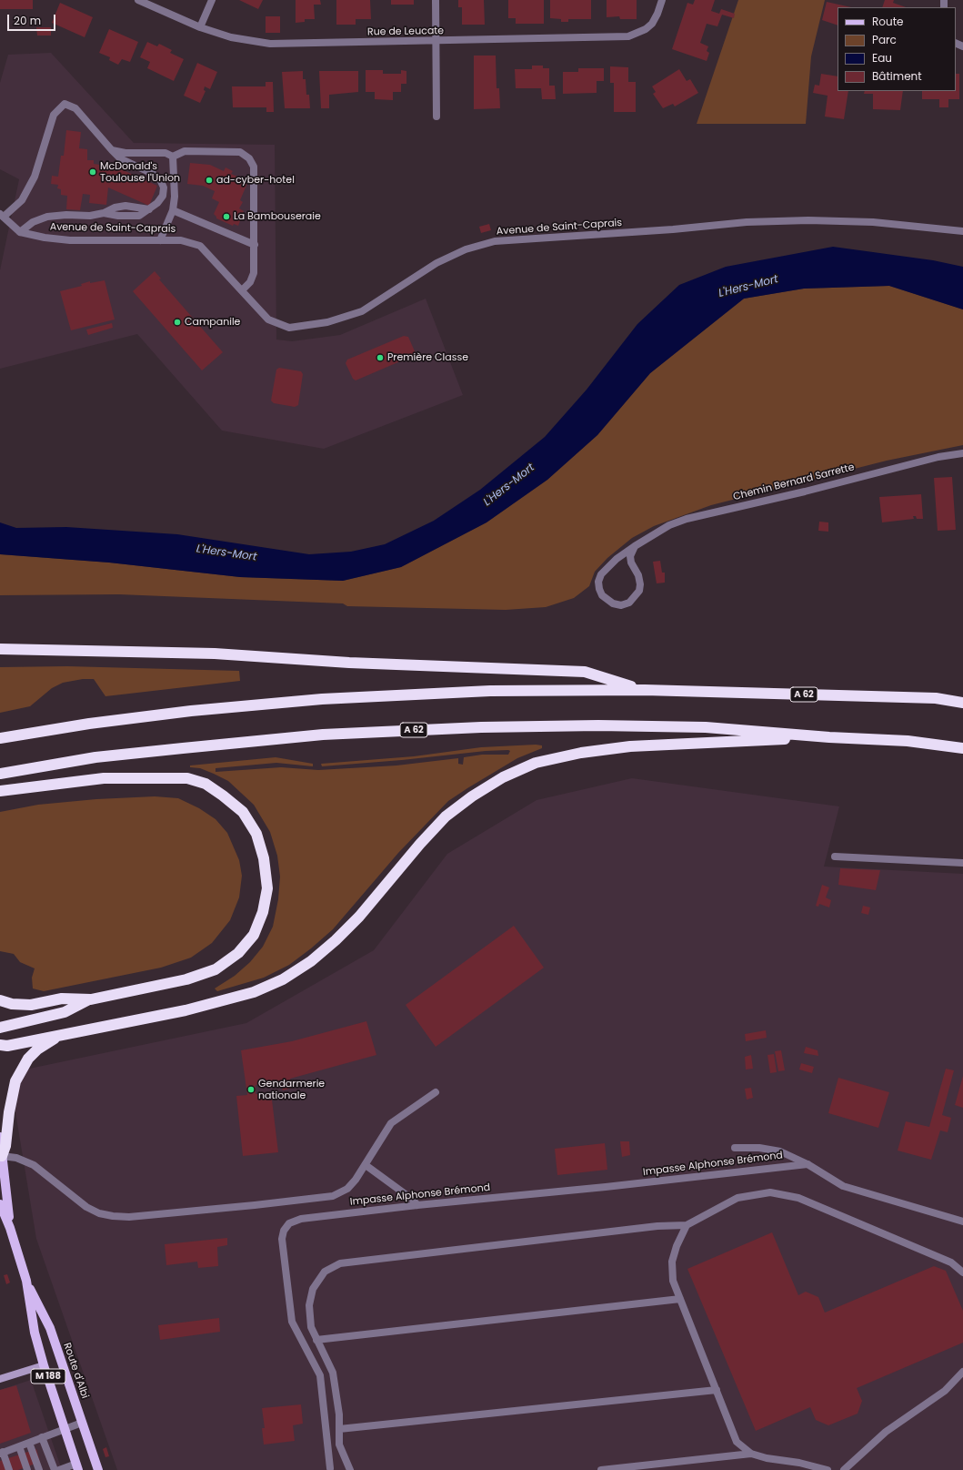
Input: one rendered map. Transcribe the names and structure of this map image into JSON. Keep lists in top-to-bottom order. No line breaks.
{"streets":{"highway":["A 62"],"main road":["Route d'Albi","M 188"],"street":["Rue de Leucate","Avenue de Saint-Caprais","Chemin Bernard Sarrette","Impasse Alphonse Brémond"]},"water":["L'Hers-Mort"],"places":["McDonald's Toulouse l'Union","ad-cyber-hotel","La Bambouseraie","Campanile","Première Classe","Gendarmerie nationale"],"legend":["Route","Parc","Eau","Bâtiment"],"scale_bar":"20 m"}
